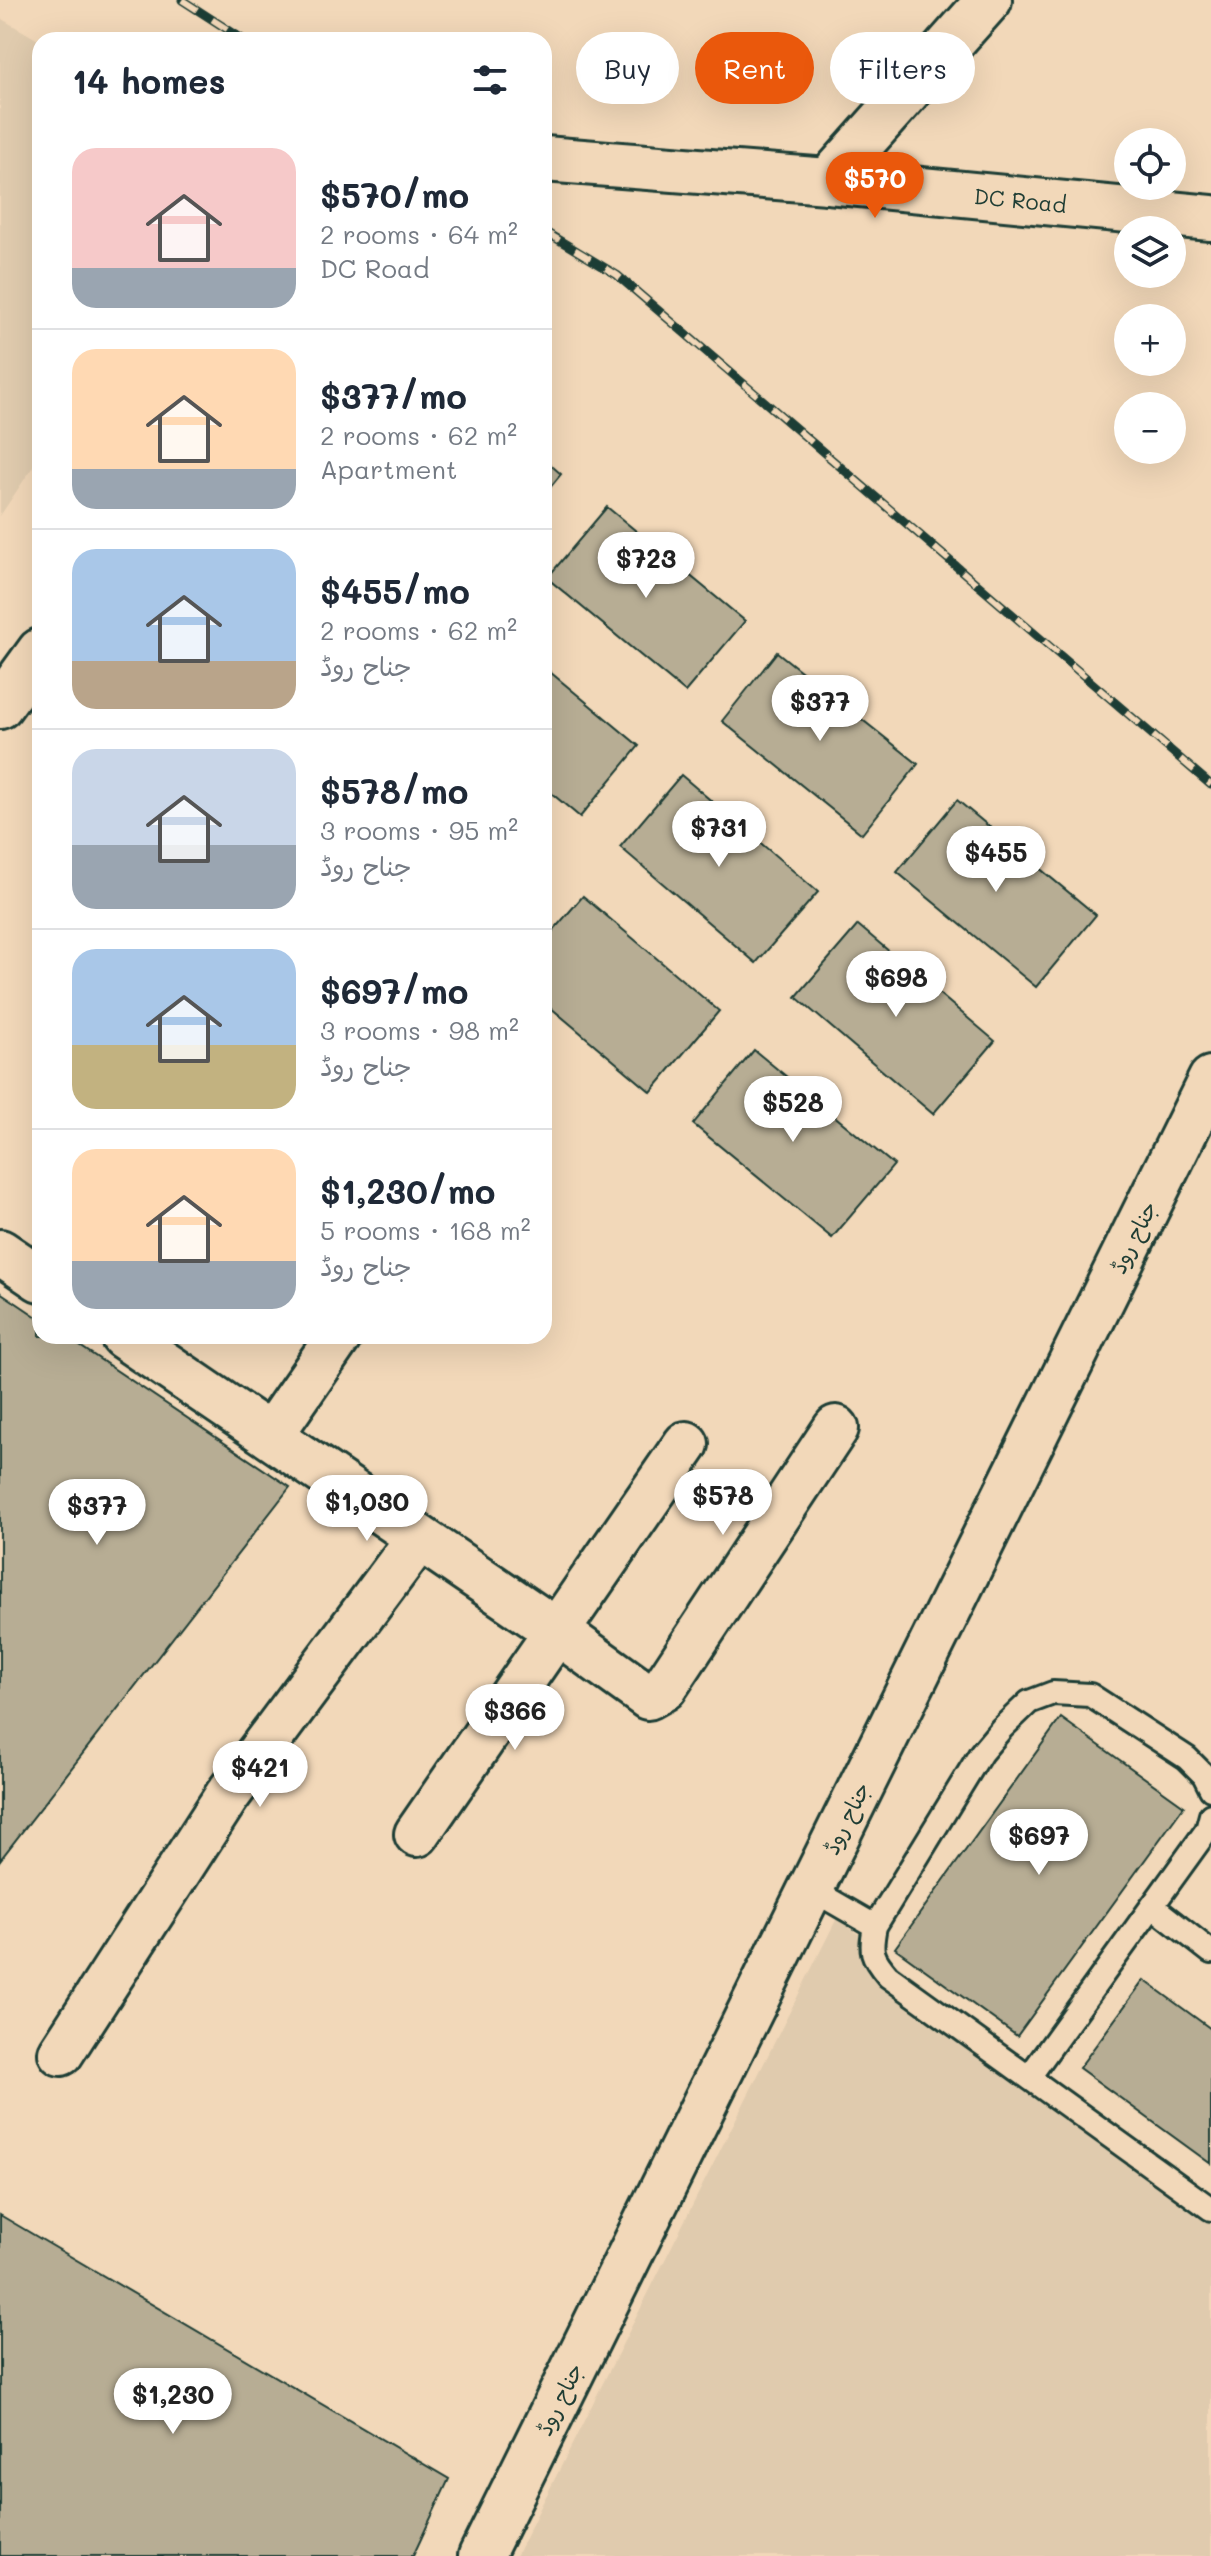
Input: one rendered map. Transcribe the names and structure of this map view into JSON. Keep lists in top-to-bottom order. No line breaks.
{"streets":{"street":["DC Road","جناح روڈ"]},"page":{"chip":["Buy","Rent","Filters"],"heading":"14 homes","map_buttons":["+","−"],"list":[{"name":"$570/mo","note":"2 rooms · 64 m² · DC Road"},{"name":"$377/mo","note":"2 rooms · 62 m² · Apartment"},{"name":"$455/mo","note":"2 rooms · 62 m² · جناح روڈ"},{"name":"$578/mo","note":"3 rooms · 95 m² · جناح روڈ"},{"name":"$697/mo","note":"3 rooms · 98 m² · جناح روڈ"},{"name":"$1,230/mo","note":"5 rooms · 168 m² · جناح روڈ"}],"price":["$570","$723","$377","$731","$455","$698","$528","$578","$1,030","$377","$366","$421","$697","$1,230"]}}
